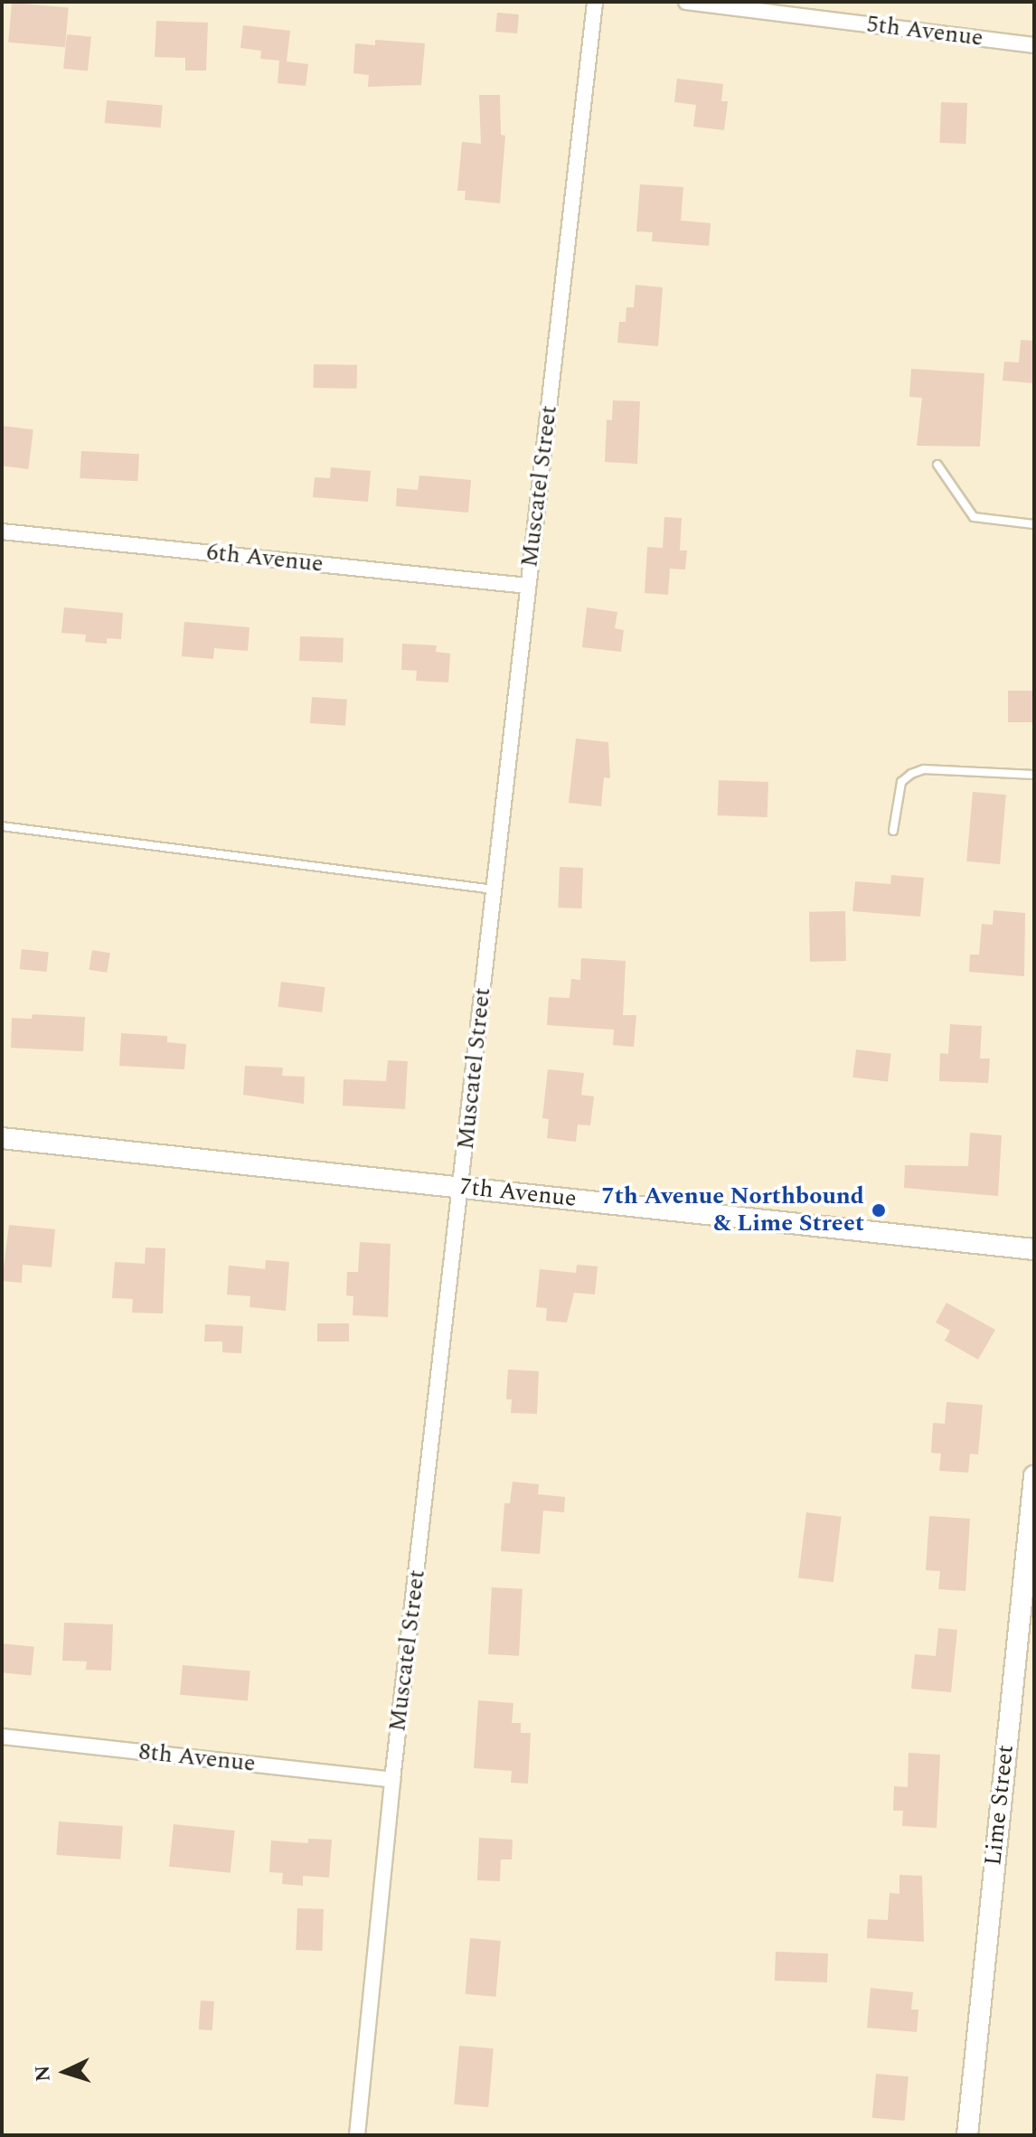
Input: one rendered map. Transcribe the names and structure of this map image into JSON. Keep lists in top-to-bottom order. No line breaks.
{"streets":{"street":["5th Avenue","Muscatel Street","6th Avenue","7th Avenue","8th Avenue","Lime Street"]},"crossings":[["Muscatel Street","6th Avenue"],["Muscatel Street","7th Avenue"],["Muscatel Street","8th Avenue"]],"places":["7th Avenue Northbound & Lime Street"],"north":"left"}
